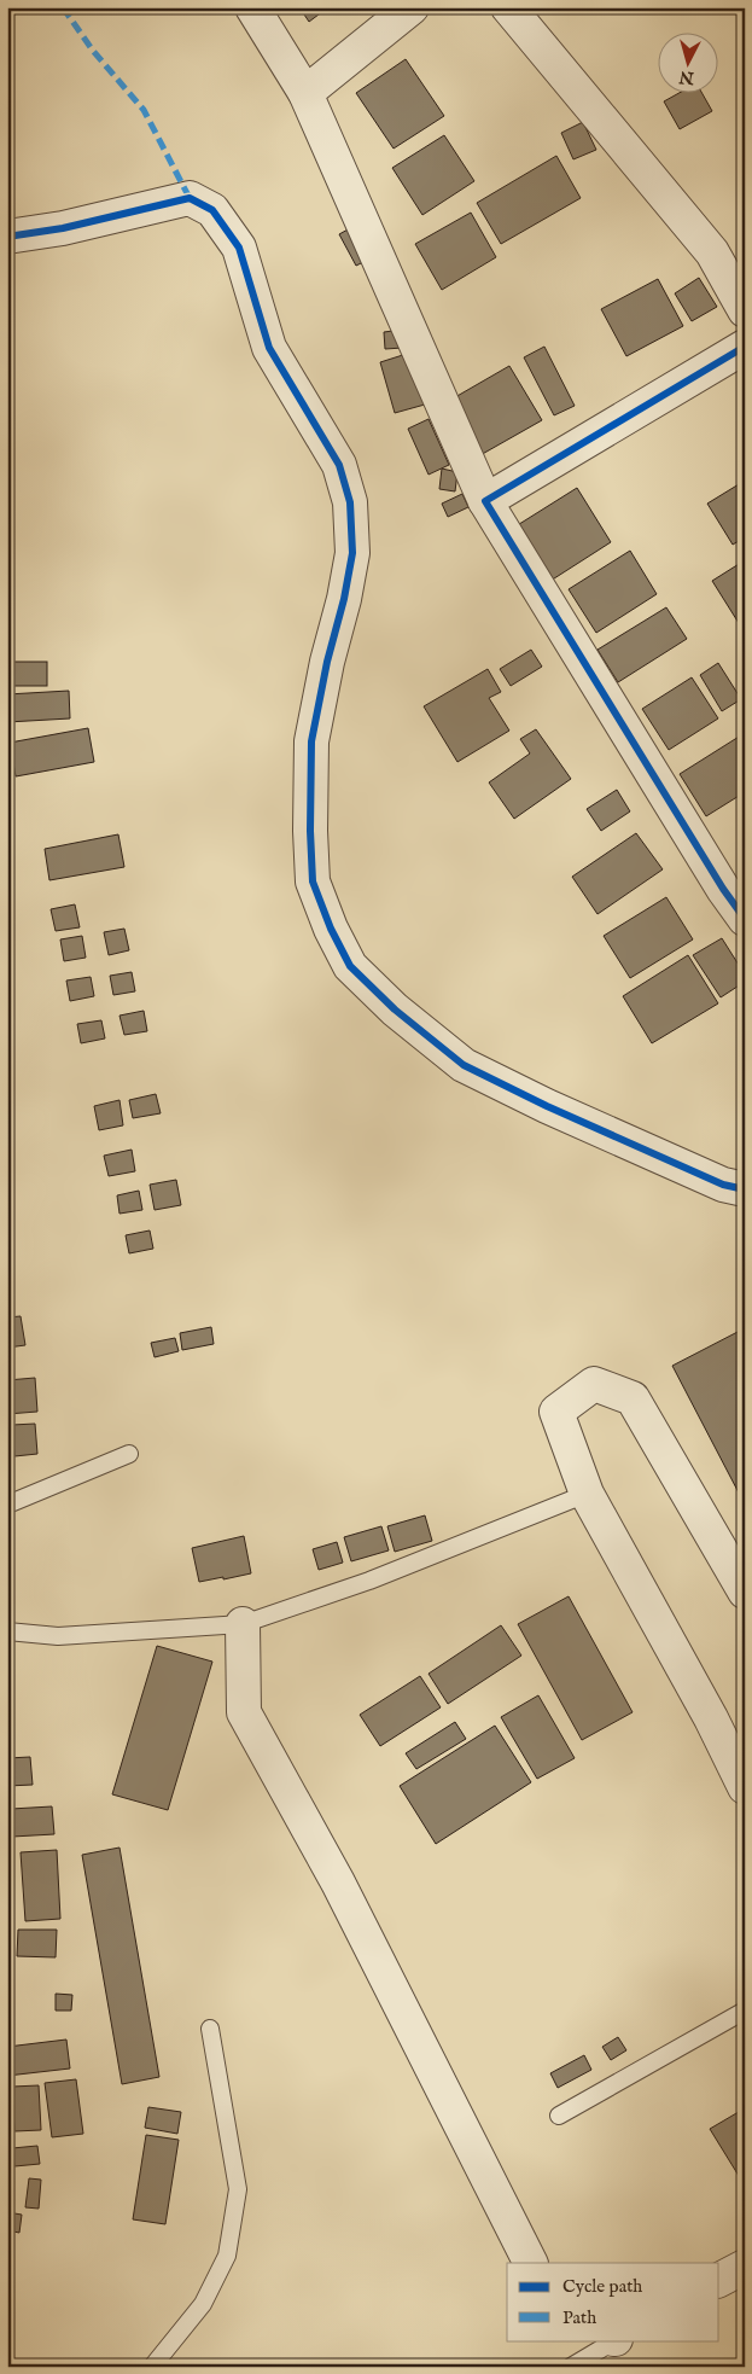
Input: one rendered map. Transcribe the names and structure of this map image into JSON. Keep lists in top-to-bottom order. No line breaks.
{"legend":["Cycle path","Path"],"north":"bottom"}
